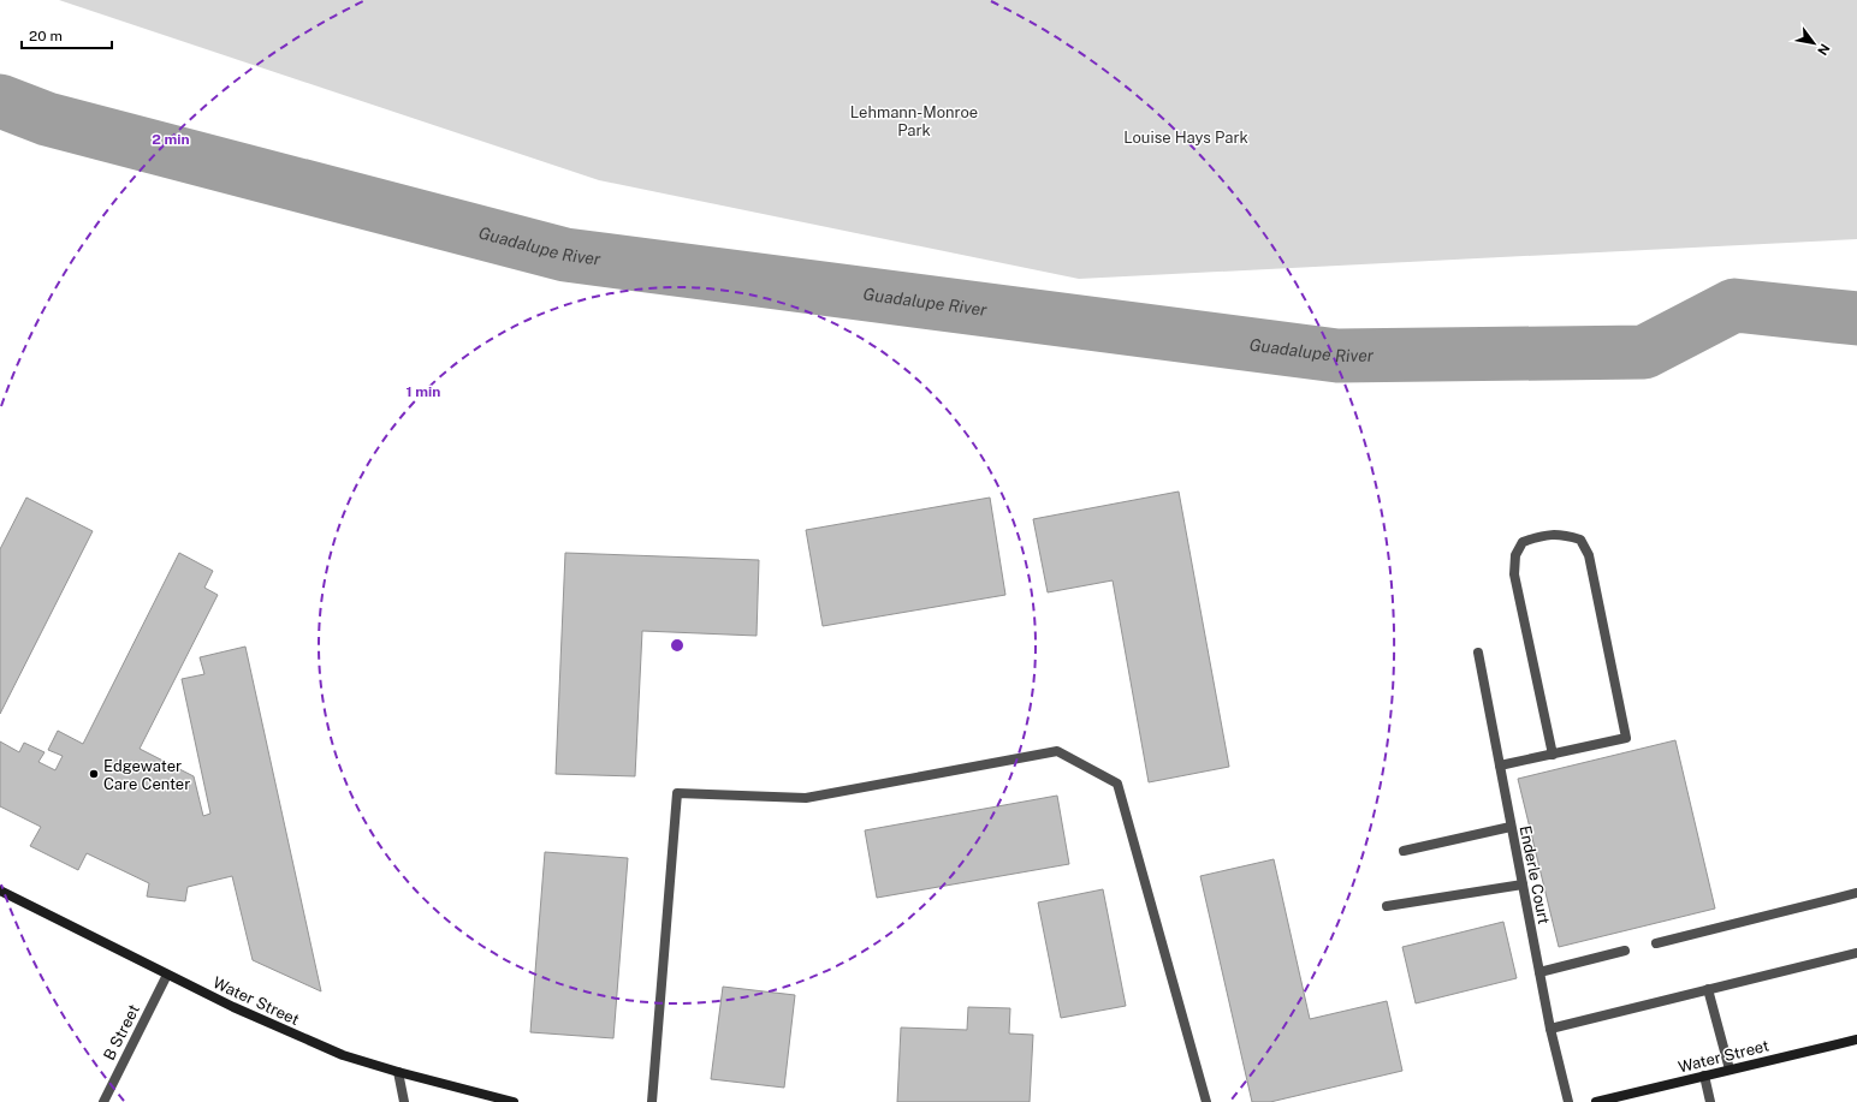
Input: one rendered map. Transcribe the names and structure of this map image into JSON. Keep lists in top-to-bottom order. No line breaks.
{"streets":{"street":["Enderle Court","Water Street","B Street"]},"crossings":[["Water Street","B Street"]],"water":["Guadalupe River"],"parks":["Lehmann-Monroe Park","Louise Hays Park"],"places":["Edgewater Care Center"],"scale_bar":"20 m","north":"bottom right","rings":["2 min","1 min"]}
